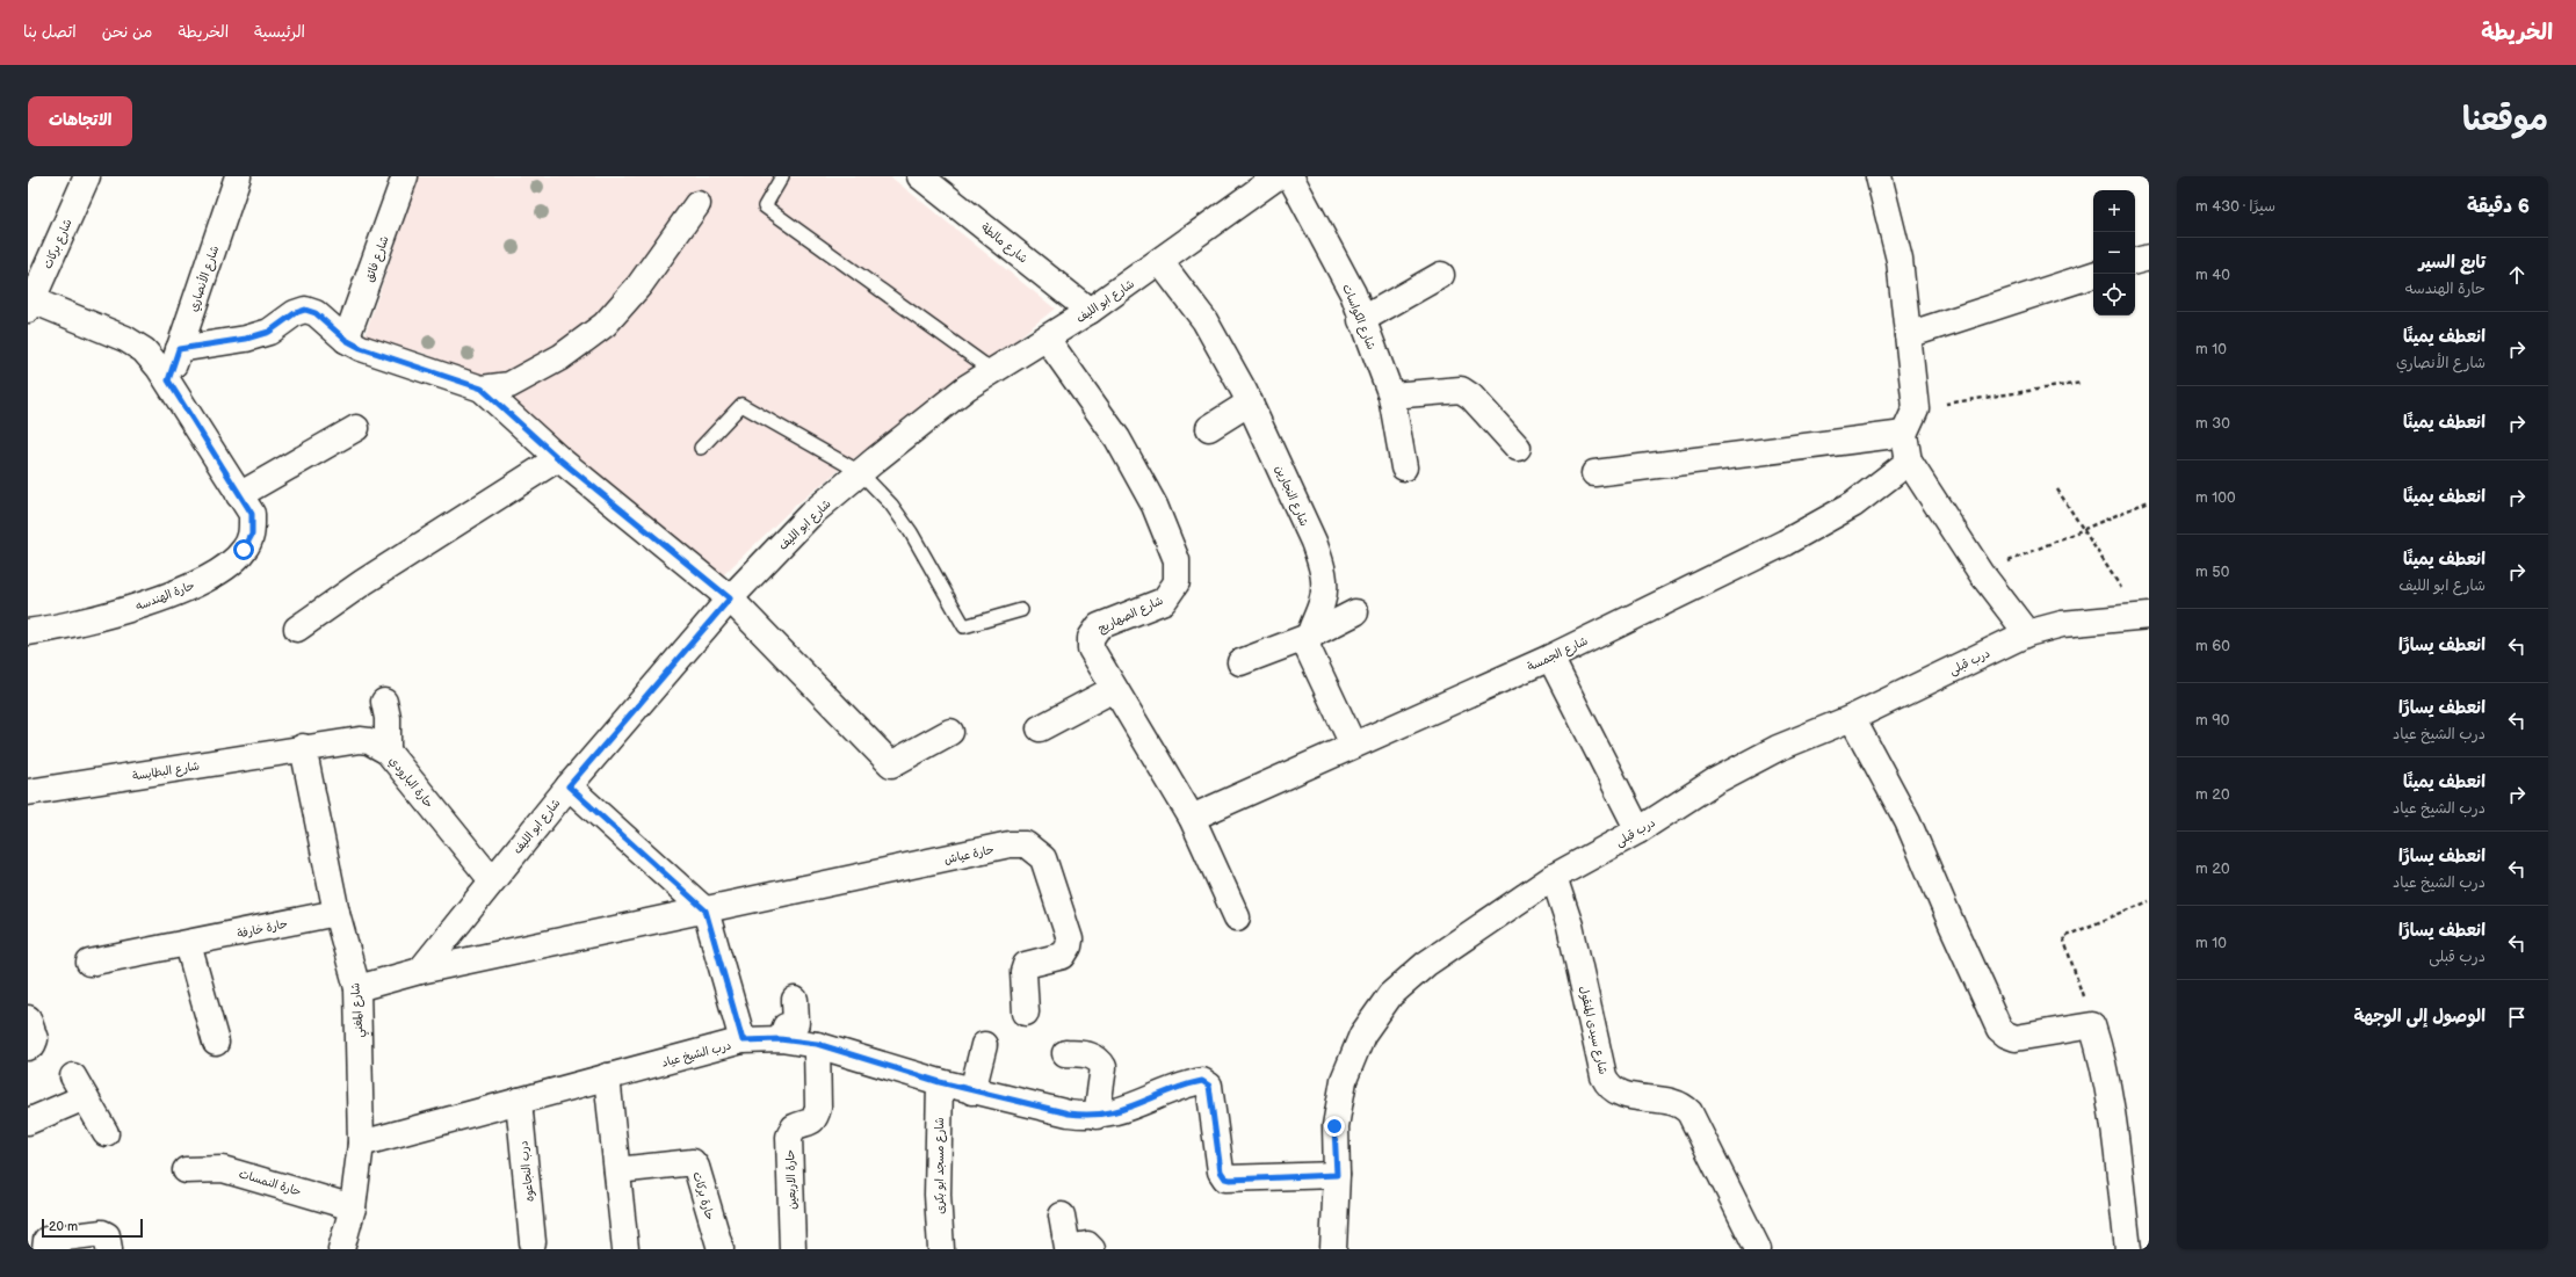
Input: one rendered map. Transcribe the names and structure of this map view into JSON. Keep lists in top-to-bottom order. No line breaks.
{"streets":{"street":["شارع مالطة","شارع بركات","شارع فائق","شارع الأنصاري","شارع ابو الليف","شارع الكواسات","شارع النجارين","حارة الهندسه","شارع الصهاريج","شارع الجمسة","درب قبلى","شارع البطايسة","حارة البارودي","حارة عياش","حارة خارفة","شارع المغني","شارع سيدى المنقول","درب الشيخ عياد","شارع مسجد ابو بكرى","درب النجاعوه","حارة الاربعين","حارة النمسات","حارة بركات"]},"crossings":[["شارع مالطة","شارع ابو الليف"],["شارع بركات","حارة الهندسه"],["شارع الأنصاري","حارة الهندسه"],["شارع ابو الليف","شارع النجارين"],["شارع ابو الليف","شارع الصهاريج"],["شارع ابو الليف","حارة البارودي"],["شارع الصهاريج","شارع الجمسة"],["درب قبلى","شارع سيدى المنقول"],["درب قبلى","درب الشيخ عياد"],["شارع البطايسة","حارة البارودي"],["شارع البطايسة","شارع المغني"],["حارة البارودي","شارع المغني"],["حارة خارفة","شارع المغني"],["شارع المغني","درب الشيخ عياد"],["شارع المغني","حارة النمسات"],["درب الشيخ عياد","شارع مسجد ابو بكرى"],["درب الشيخ عياد","درب النجاعوه"],["درب الشيخ عياد","حارة الاربعين"]],"scale_bar":"20 m","page":{"header":"الخريطة","nav":["الرئيسية","الخريطة","من نحن","اتصل بنا"],"title":"موقعنا","buttons":"الاتجاهات","heading":["6 دقيقة","سيرًا · 430 m"],"map_buttons":["+","−"],"list":[["تابع السير","حارة الهندسه","40 m"],["انعطف يمينًا","شارع الأنصاري","10 m"],["انعطف يمينًا","30 m"],["انعطف يمينًا","100 m"],["انعطف يمينًا","شارع ابو الليف","50 m"],["انعطف يسارًا","60 m"],["انعطف يسارًا","درب الشيخ عياد","90 m"],["انعطف يمينًا","درب الشيخ عياد","20 m"],["انعطف يسارًا","درب الشيخ عياد","20 m"],["انعطف يسارًا","درب قبلى","10 m"],"الوصول إلى الوجهة"],"scale":"20 m"}}
